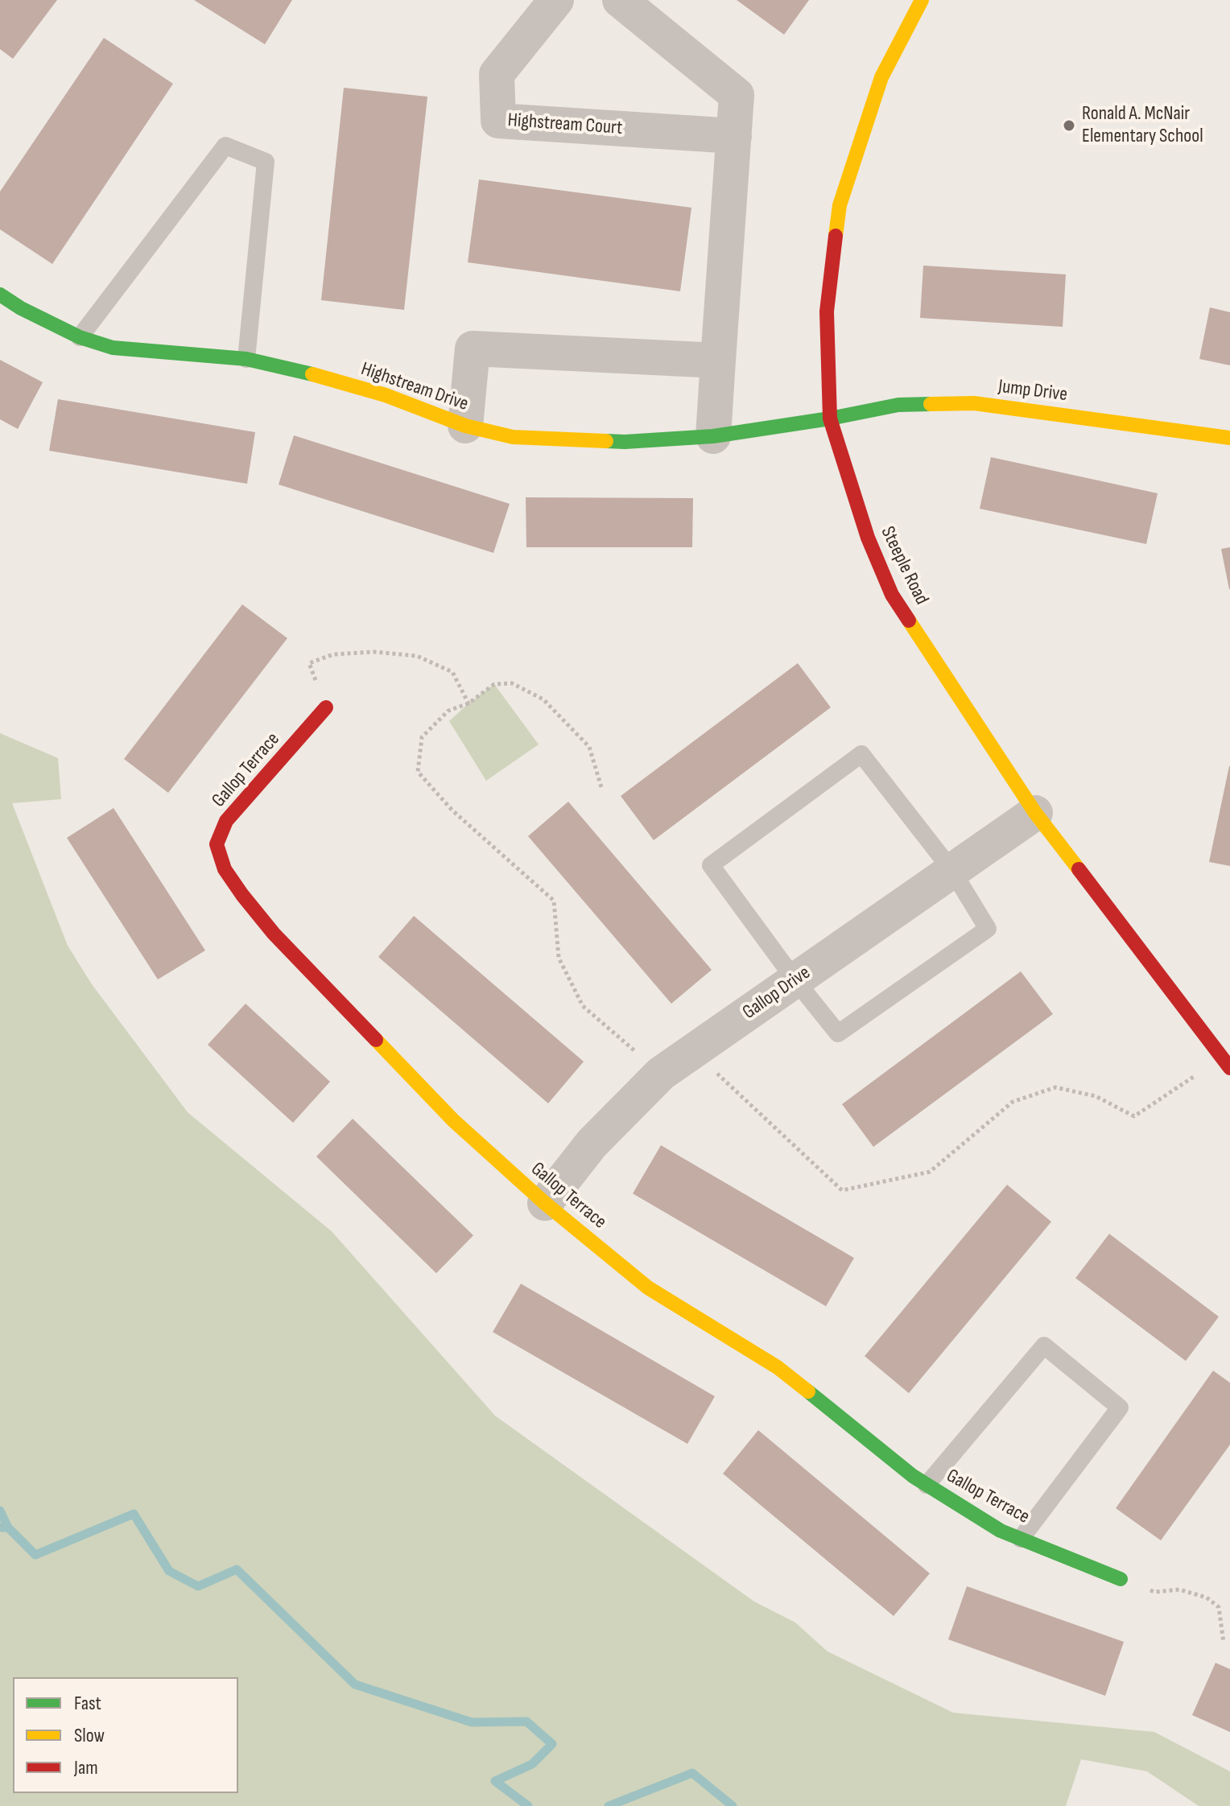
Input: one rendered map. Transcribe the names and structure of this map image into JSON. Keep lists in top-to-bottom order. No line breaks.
{"streets":{"street":["Highstream Court","Highstream Drive","Jump Drive","Steeple Road","Gallop Terrace","Gallop Drive"]},"crossings":[["Highstream Drive","Jump Drive"],["Highstream Drive","Steeple Road"],["Jump Drive","Steeple Road"],["Steeple Road","Gallop Drive"],["Gallop Terrace","Gallop Drive"]],"places":["Ronald A. McNair Elementary School"],"legend":["Fast","Slow","Jam"]}
